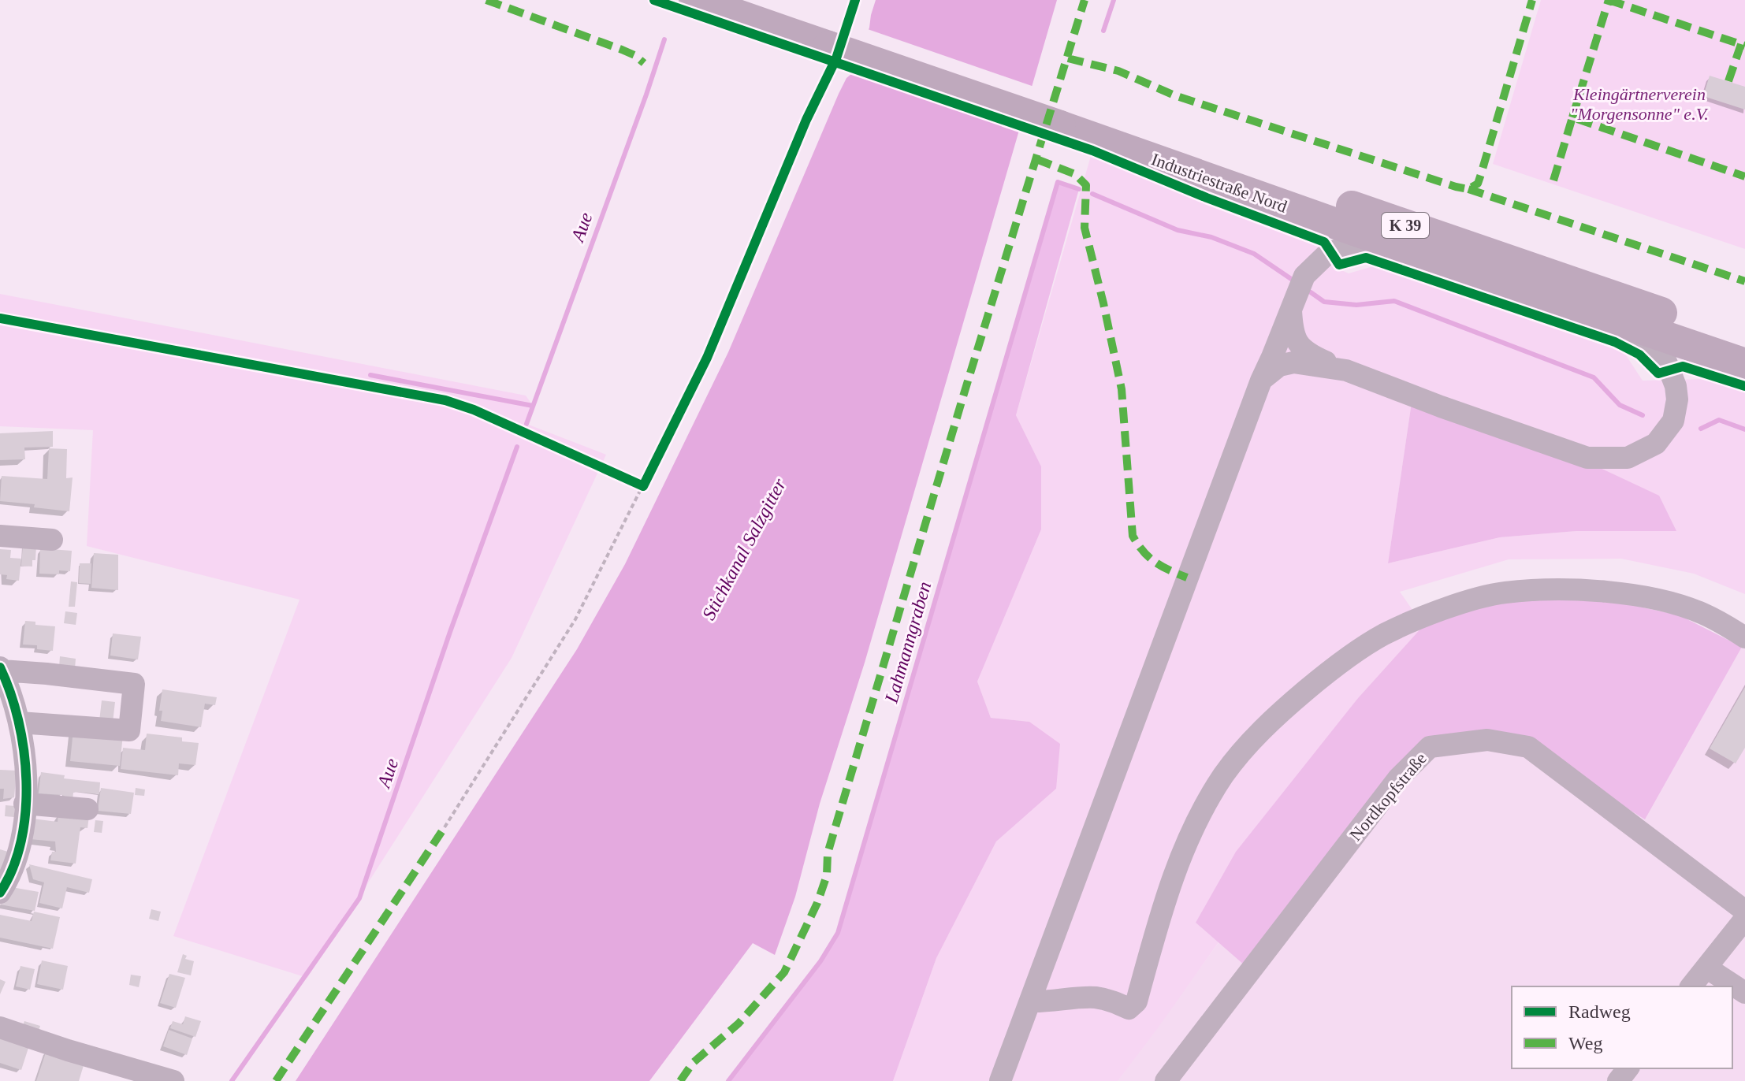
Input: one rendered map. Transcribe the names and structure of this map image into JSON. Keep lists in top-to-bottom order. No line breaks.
{"streets":{"highway":["Industriestraße Nord","K 39"],"street":["Nordkopfstraße"]},"water":["Aue","Stichkanal Salzgitter","Lahmanngraben"],"parks":["Kleingärtnerverein \"Morgensonne\" e.V."],"legend":["Radweg","Weg"]}
